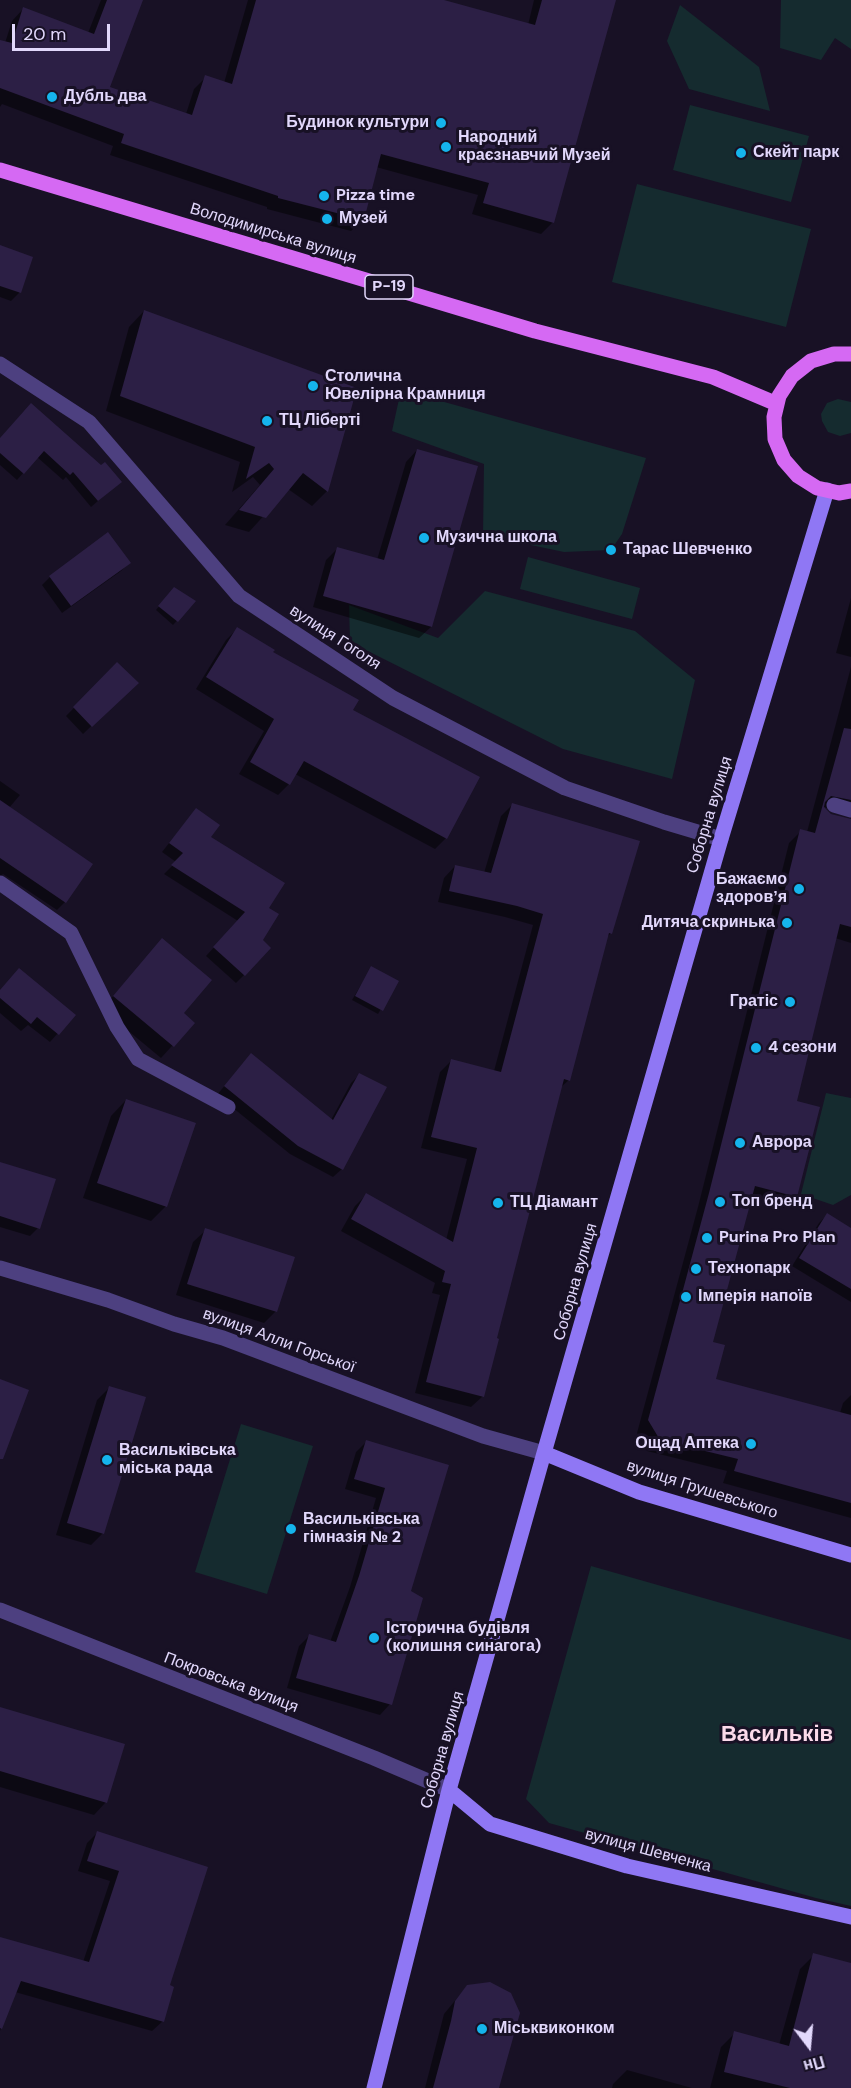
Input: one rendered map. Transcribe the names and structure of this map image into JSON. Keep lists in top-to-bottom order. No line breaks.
{"streets":{"main road":["Володимирська вулиця","Р-19","Соборна вулиця","вулиця Грушевського","вулиця Шевченка"],"street":["вулиця Гоголя","вулиця Алли Горської","Покровська вулиця"]},"crossings":[["вулиця Гоголя","Соборна вулиця"],["Соборна вулиця","вулиця Алли Горської"],["Соборна вулиця","вулиця Грушевського"],["Соборна вулиця","Покровська вулиця"],["Соборна вулиця","вулиця Шевченка"],["вулиця Алли Горської","вулиця Грушевського"],["Покровська вулиця","вулиця Шевченка"]],"districts":["Васильків"],"places":["Дубль два","Будинок культури","Народний краєзнавчий Музей","Скейт парк","Pizza time","Музей","Столична Ювелірна Крамниця","ТЦ Ліберті","Музична школа","Тарас Шевченко","Бажаємо здоровʼя","Дитяча скринька","Гратіс","4 сезони","Аврора","Топ бренд","ТЦ Діамант","Purina Pro Plan","Технопарк","Імперія напоїв","Ощад Аптека","Васильківська міська рада","Васильківська гімназія № 2","Історична будівля (колишня синагога)","Міськвиконком"],"scale_bar":"20 m","north":"bottom"}
